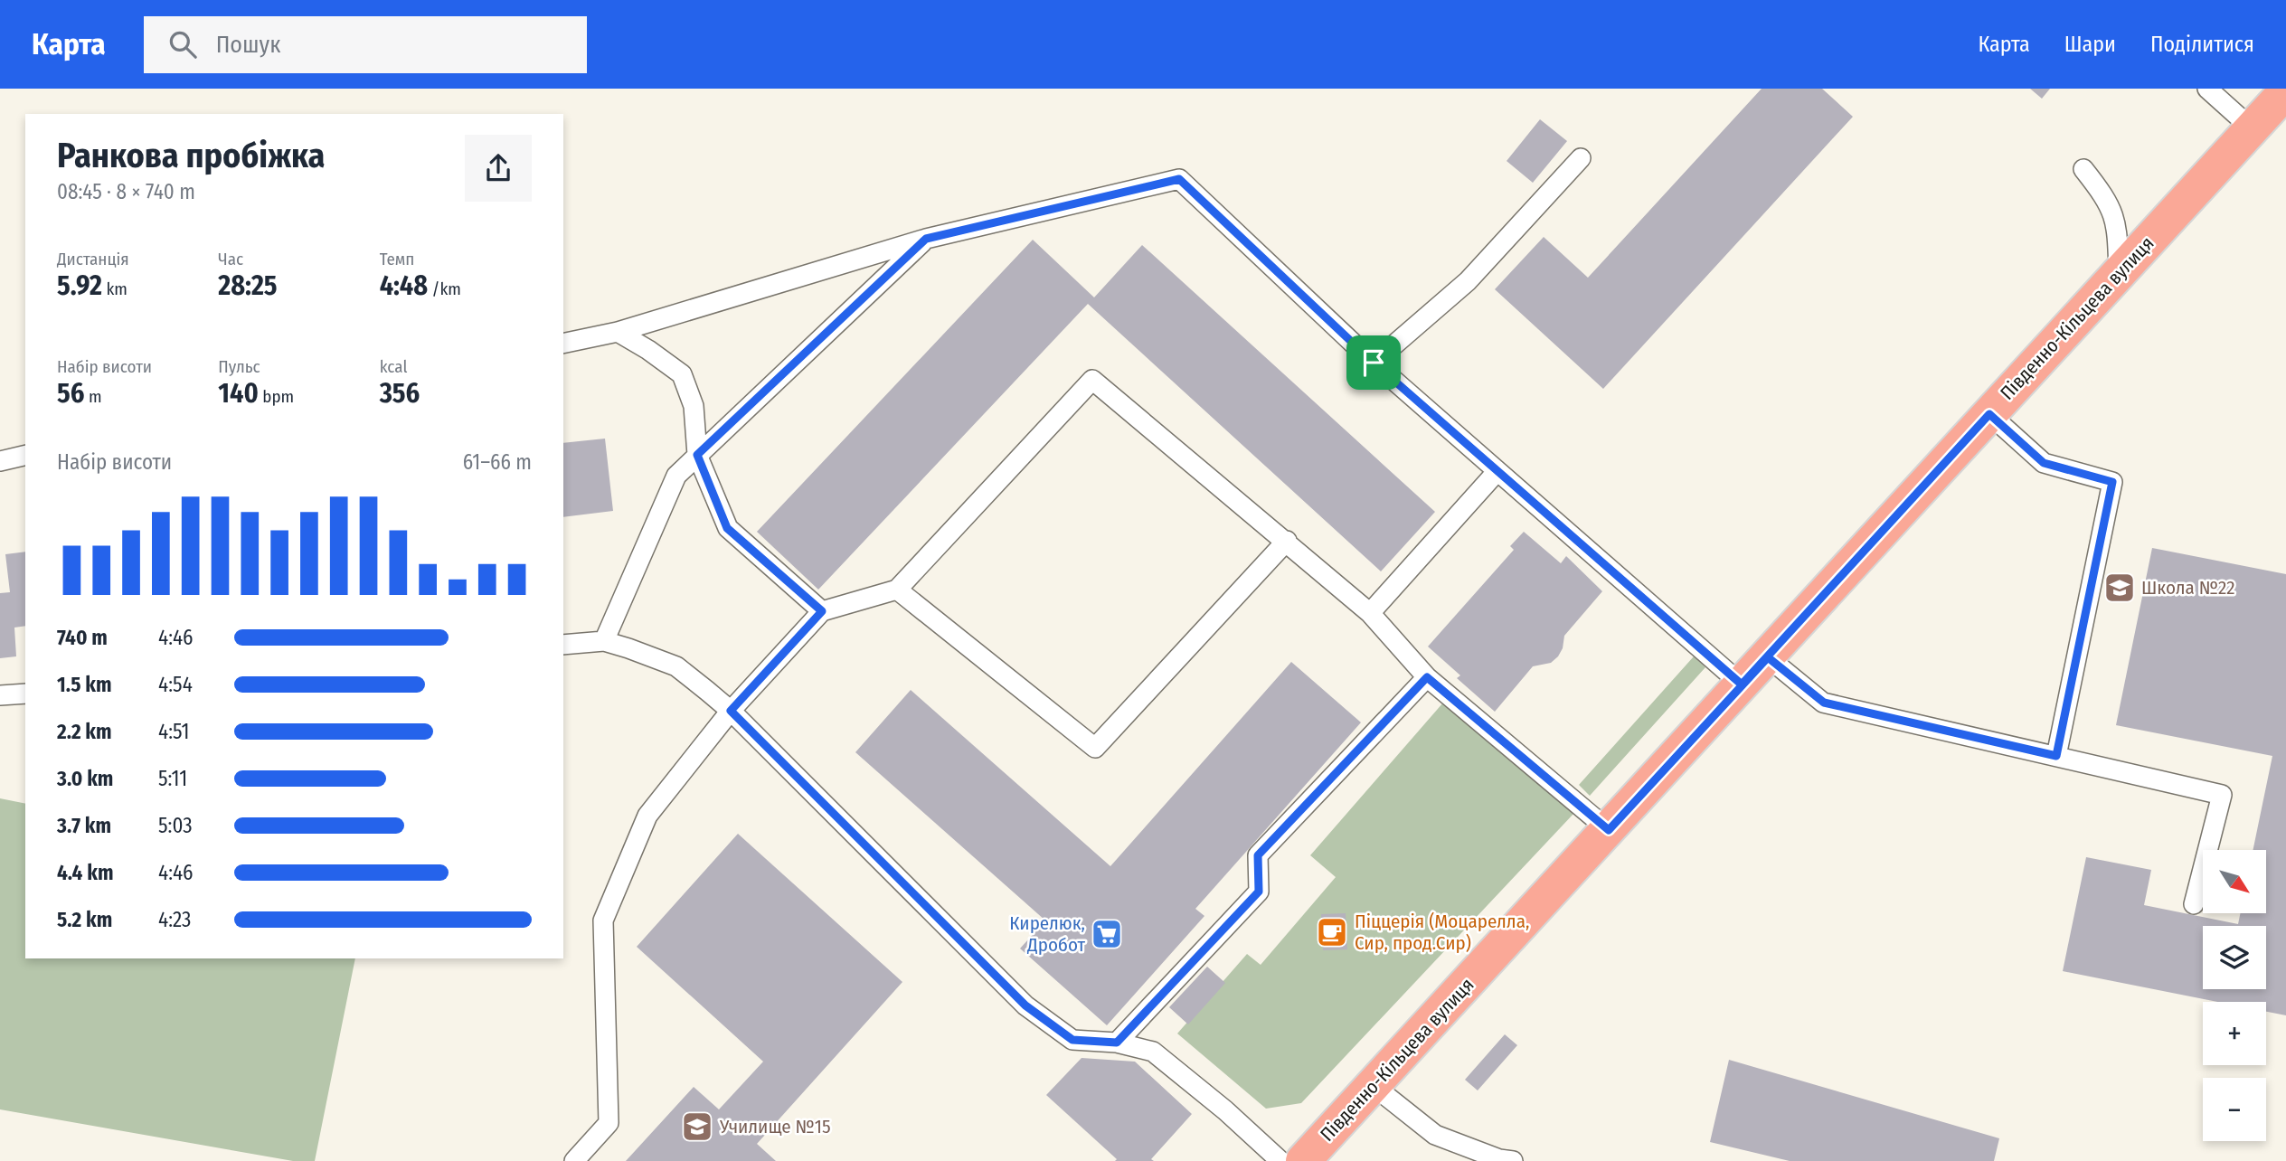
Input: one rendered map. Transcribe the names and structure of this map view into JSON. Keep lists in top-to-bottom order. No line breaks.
{"streets":{"main road":["Південно-Кільцева вулиця"]},"places":{"school or university":["Школа №22","Училище №15"],"cafe":["Піццерія (Моцарелла, Сир, прод.Сир)"],"supermarket":["Кирелюк, Дробот"]},"north":"bottom right","page":{"header":"Карта","search":"Пошук","nav":["Карта","Шари","Поділитися"],"heading":["Ранкова пробіжка","08:45 · 8 × 740 m"],"stats":[["Дистанція","5.92 km"],["Час","28:25"],["Темп","4:48 /km"],["Набір висоти","56 m"],["Пульс","140 bpm"],["kcal","356"]],"chart":["Набір висоти","61–66 m"],"list":[{"name":"740 m","note":"4:46"},{"name":"1.5 km","note":"4:54"},{"name":"2.2 km","note":"4:51"},{"name":"3.0 km","note":"5:11"},{"name":"3.7 km","note":"5:03"},{"name":"4.4 km","note":"4:46"},{"name":"5.2 km","note":"4:23"}],"map_buttons":["+","−"]}}
